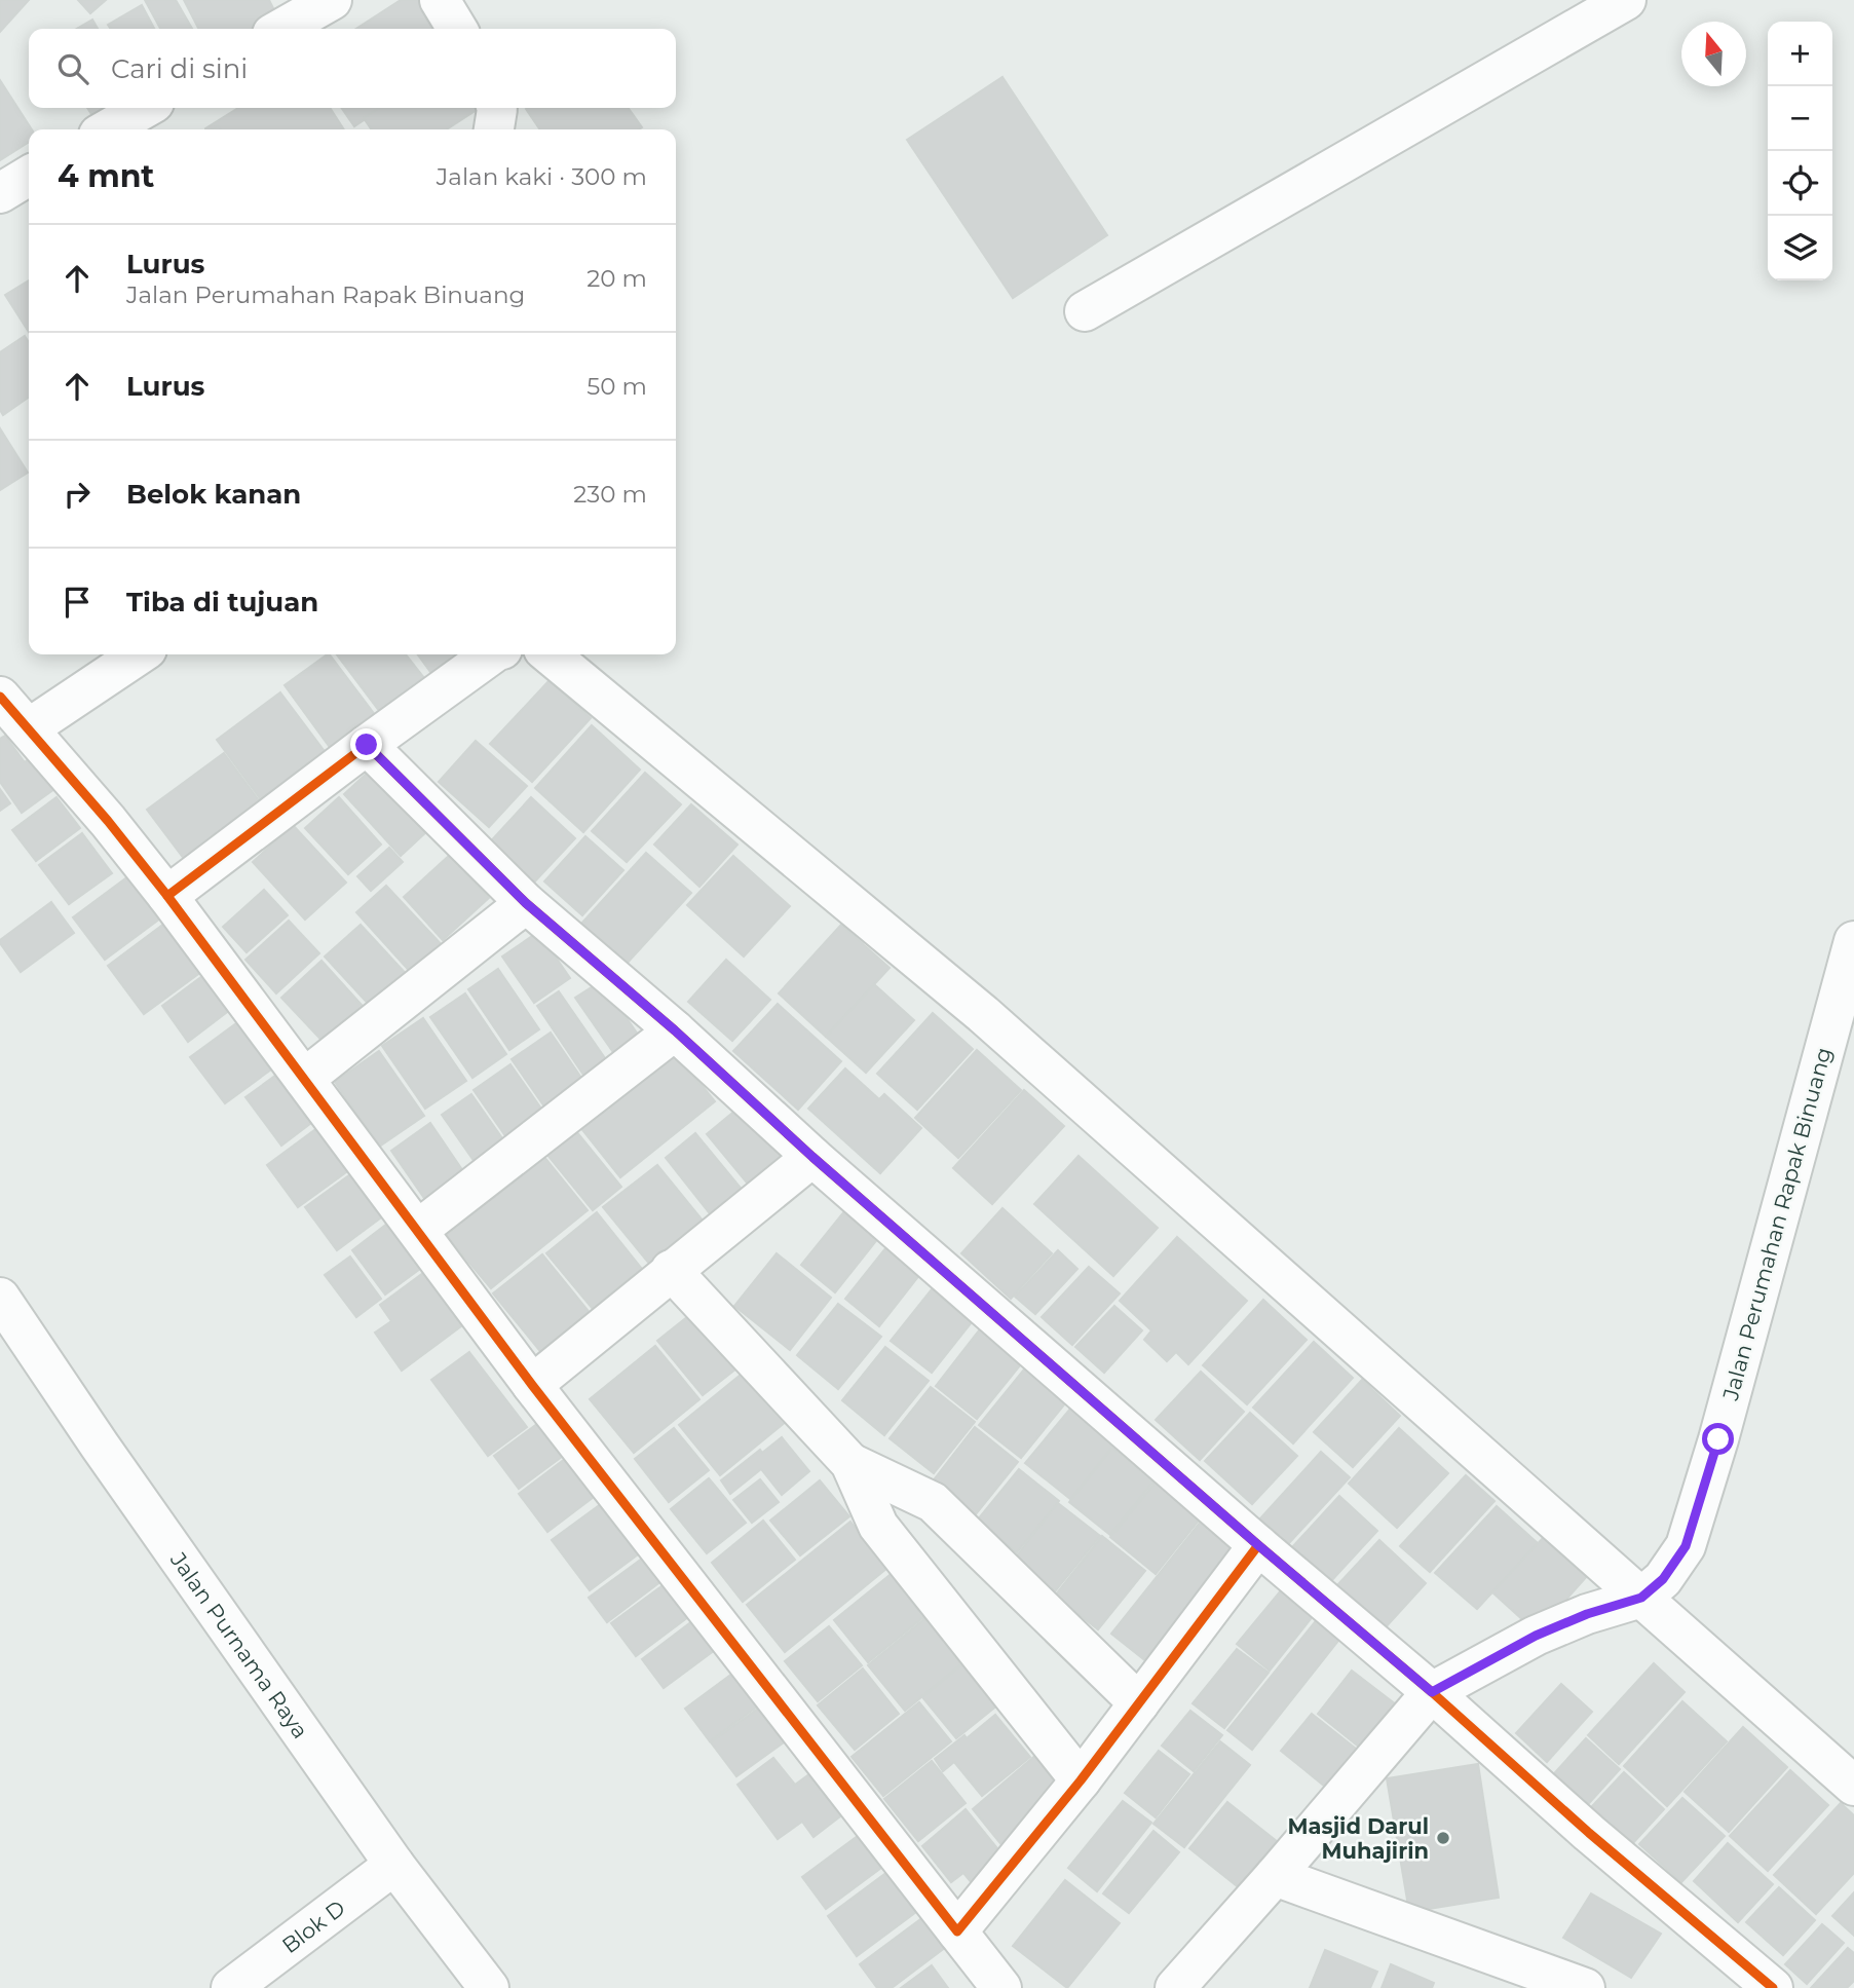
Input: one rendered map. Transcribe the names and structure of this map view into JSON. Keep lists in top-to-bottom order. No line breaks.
{"streets":{"street":["Jalan Perumahan Rapak Binuang","Jalan Purnama Raya","Blok D"]},"crossings":[["Jalan Purnama Raya","Blok D"]],"places":["Masjid Darul Muhajirin"],"north":"top","page":{"map_buttons":["+","−"],"search":"Cari di sini","heading":["4 mnt","Jalan kaki · 300 m"],"list":[["Lurus","Jalan Perumahan Rapak Binuang","20 m"],["Lurus","50 m"],["Belok kanan","230 m"],"Tiba di tujuan"]}}
